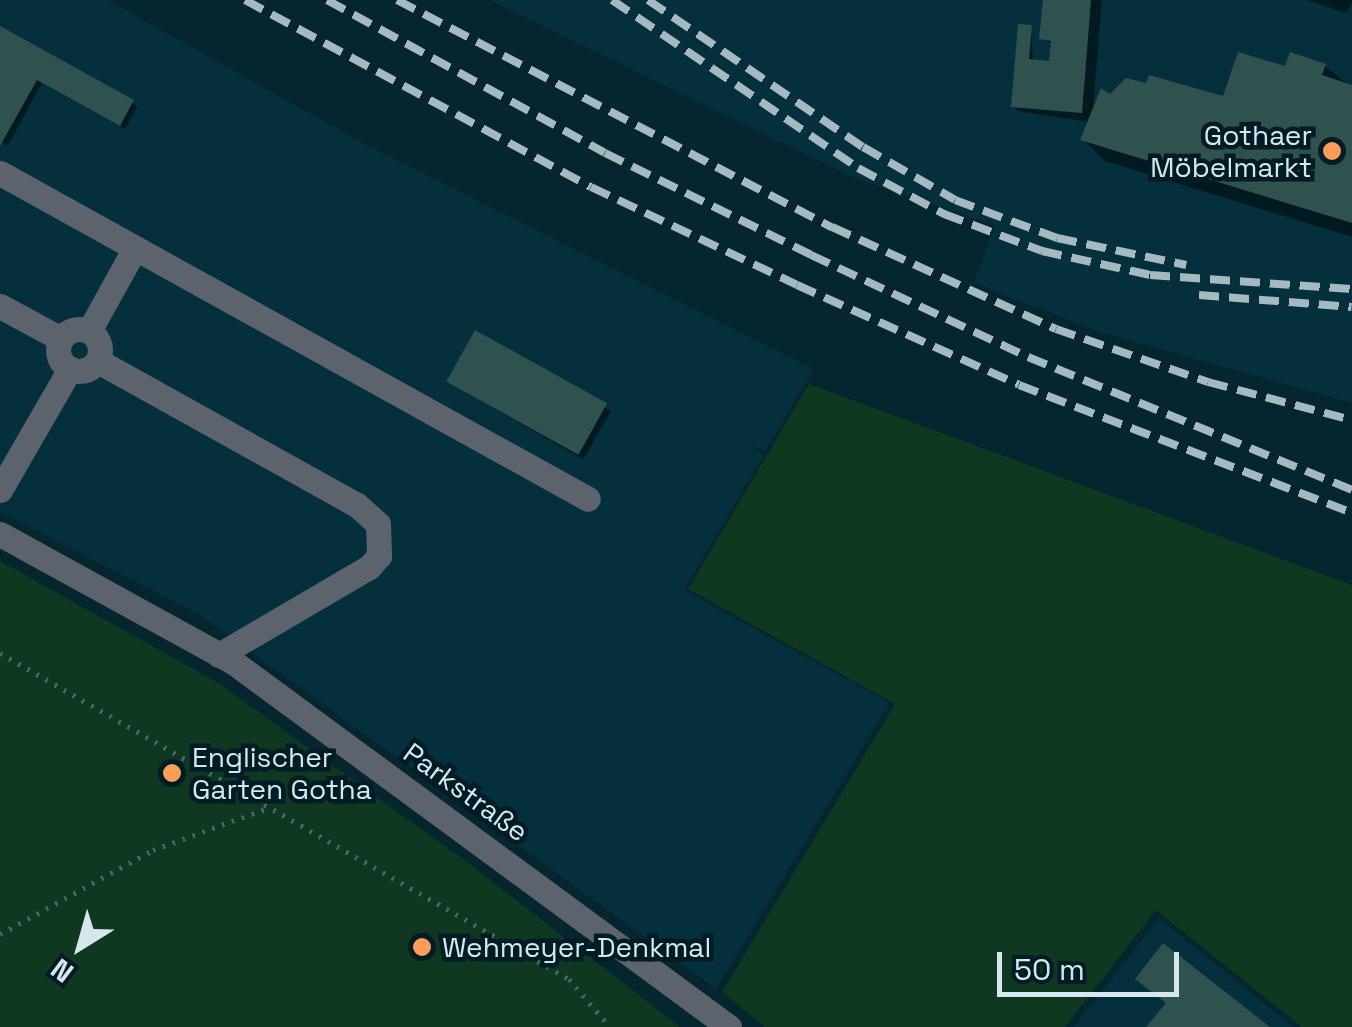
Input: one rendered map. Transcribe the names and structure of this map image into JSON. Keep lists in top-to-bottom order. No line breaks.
{"streets":{"street":["Parkstraße"]},"places":["Gothaer Möbelmarkt","Englischer Garten Gotha","Wehmeyer-Denkmal"],"scale_bar":"50 m","north":"bottom left"}
